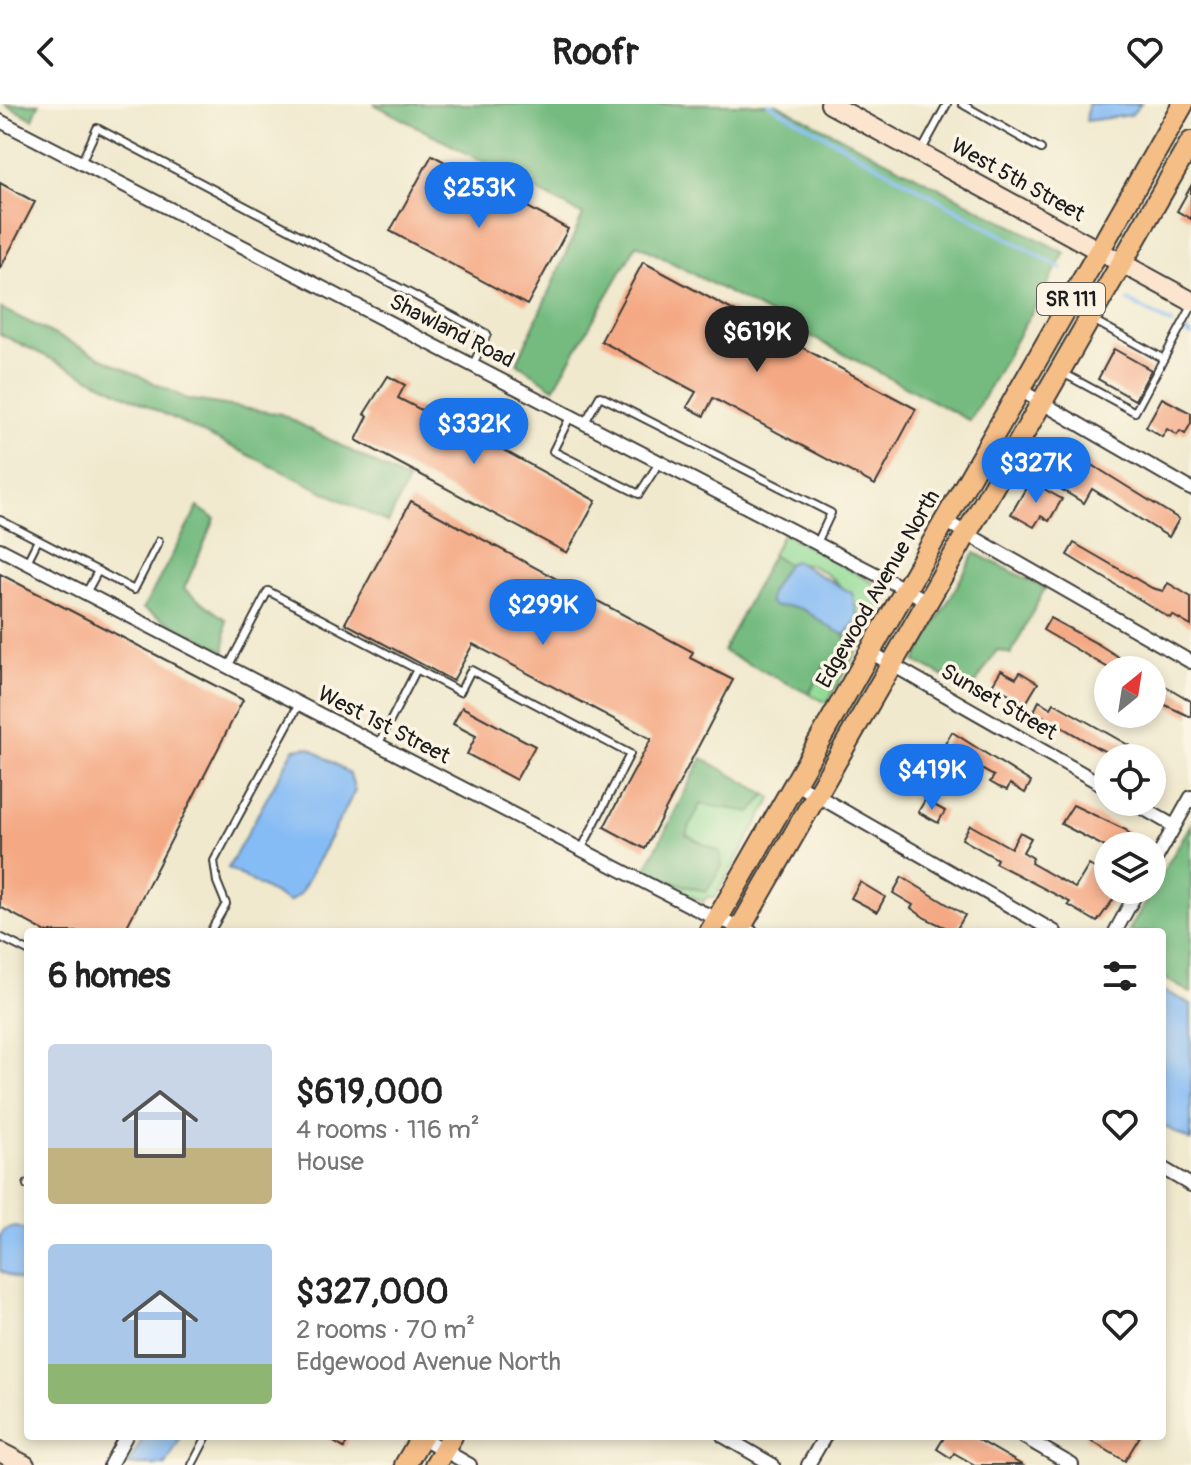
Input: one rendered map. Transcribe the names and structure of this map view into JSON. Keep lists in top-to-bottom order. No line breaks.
{"streets":{"main road":["SR 111","Edgewood Avenue North"],"street":["West 5th Street","Shawland Road","Sunset Street","West 1st Street"]},"crossings":[["West 5th Street","SR 111"],["West 5th Street","Edgewood Avenue North"],["SR 111","Shawland Road"],["SR 111","Sunset Street"],["Shawland Road","Edgewood Avenue North"],["Edgewood Avenue North","Sunset Street"],["Edgewood Avenue North","West 1st Street"]],"north":"top right","page":{"header":"Roofr","price":["$253K","$619K","$332K","$327K","$299K","$419K"],"heading":"6 homes","list":[{"name":"$619,000","note":"4 rooms · 116 m² · House"},{"name":"$327,000","note":"2 rooms · 70 m² · Edgewood Avenue North"}]}}
